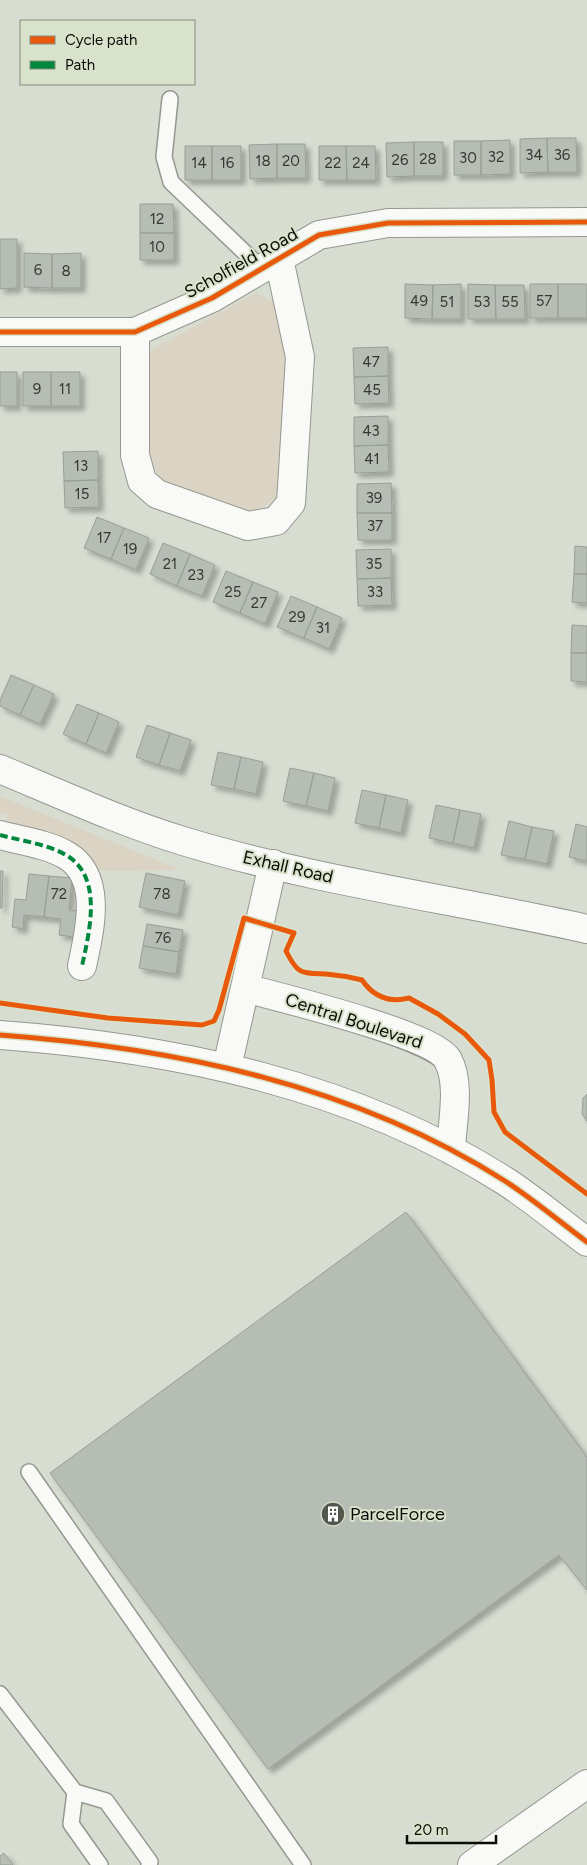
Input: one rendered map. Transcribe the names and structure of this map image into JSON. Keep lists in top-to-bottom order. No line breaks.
{"streets":{"street":["Scholfield Road","Exhall Road","Central Boulevard"]},"places":{"building":["ParcelForce"]},"house_numbers":["34","36","32","30","28","26","18","20","14","16","22","24","12","10","6","8","49","57","51","53","55","47","9","11","45","43","41","13","15","39","37","17","19","21","35","23","25","33","27","29","31","72","78","76"],"legend":["Cycle path","Path"],"scale_bar":"20 m"}
